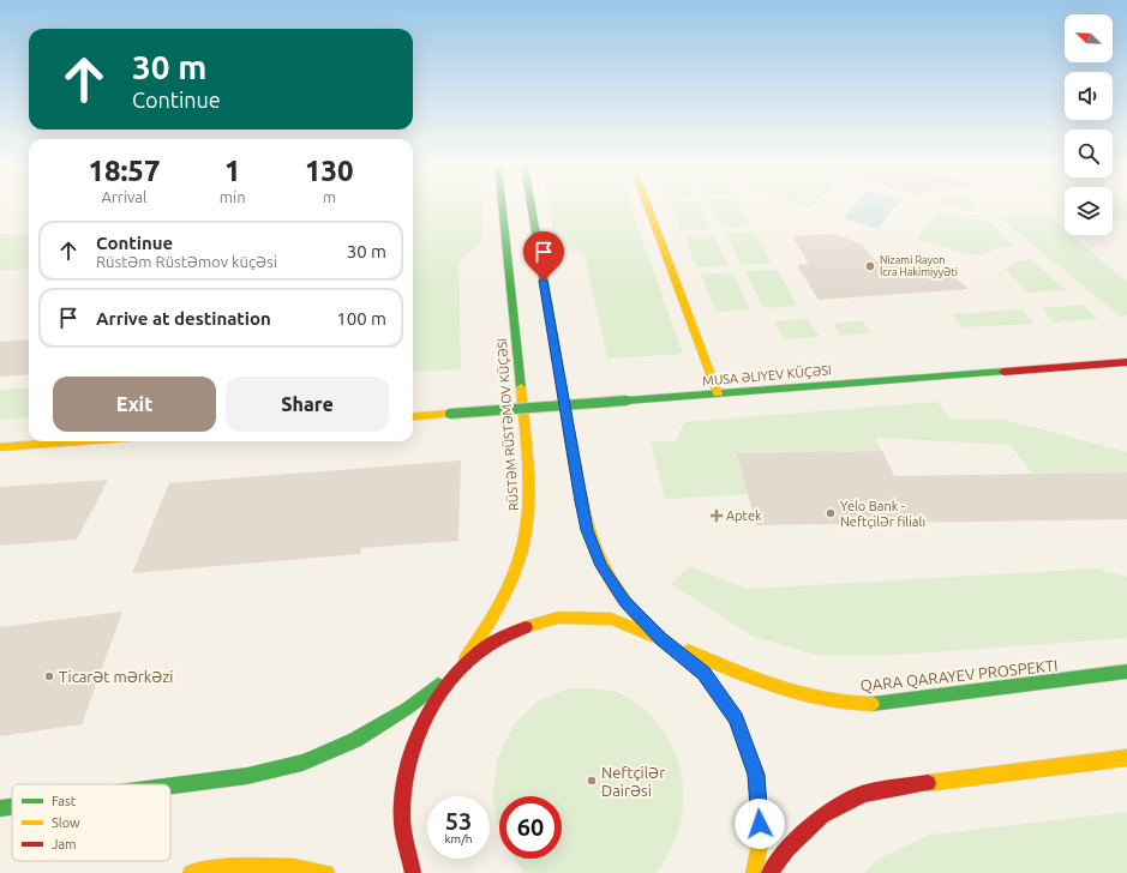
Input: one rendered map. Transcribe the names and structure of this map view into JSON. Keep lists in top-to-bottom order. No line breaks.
{"streets":{"main road":["MUSA ƏLIYEV KÜÇƏSI","RÜSTƏM RÜSTƏMOV KÜÇƏSI","QARA QARAYEV PROSPEKTI"]},"places":{"other":["Nizami Rayon İcra Hakimiyyəti","Yelo Bank - Neftçilər filialı","Ticarət mərkəzi","Neftçilər Dairəsi"],"health":["Aptek"]},"legend":["Fast","Slow","Jam"],"north":"top left","page":{"turn":["30 m","Continue"],"eta":["18:57","Arrival","1","min","130","m"],"list":[{"name":"Continue","note":"Rüstəm Rüstəmov küçəsi","value":"30 m"},{"name":"Arrive at destination","value":"100 m"}],"buttons":["Exit","Share"],"speed":"53 km/h","limit":"60"}}
